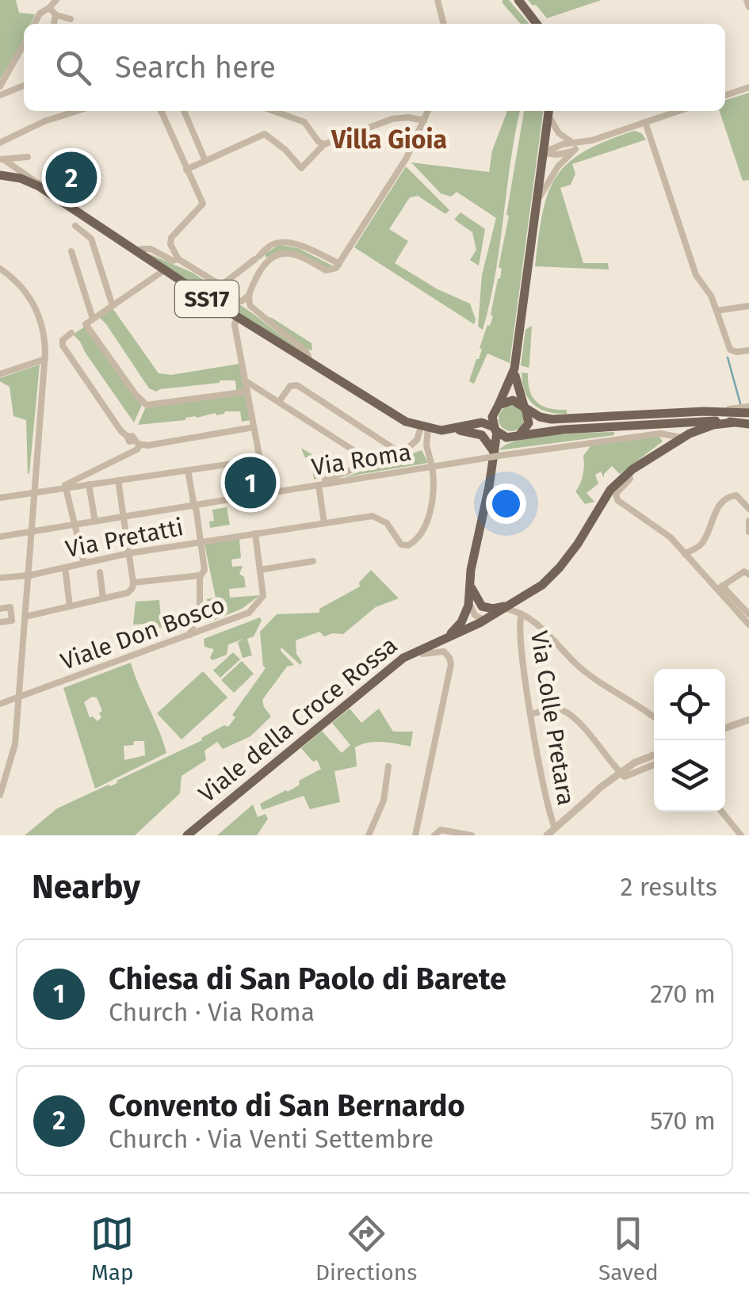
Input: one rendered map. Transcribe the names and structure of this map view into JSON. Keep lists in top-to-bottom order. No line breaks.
{"streets":{"main road":["SS17","Viale della Croce Rossa"],"street":["Via Roma","Via Pretatti","Viale Don Bosco","Via Colle Pretara"]},"crossings":[["Via Roma","Viale della Croce Rossa"]],"districts":["Villa Gioia"],"page":{"search":"Search here","pins":["2","1"],"heading":["Nearby","2 results"],"list":[{"mark":"1","name":"Chiesa di San Paolo di Barete","note":"Church · Via Roma","value":"270 m"},{"mark":"2","name":"Convento di San Bernardo","note":"Church · Via Venti Settembre","value":"570 m"}],"nav":["Map","Directions","Saved"]}}
